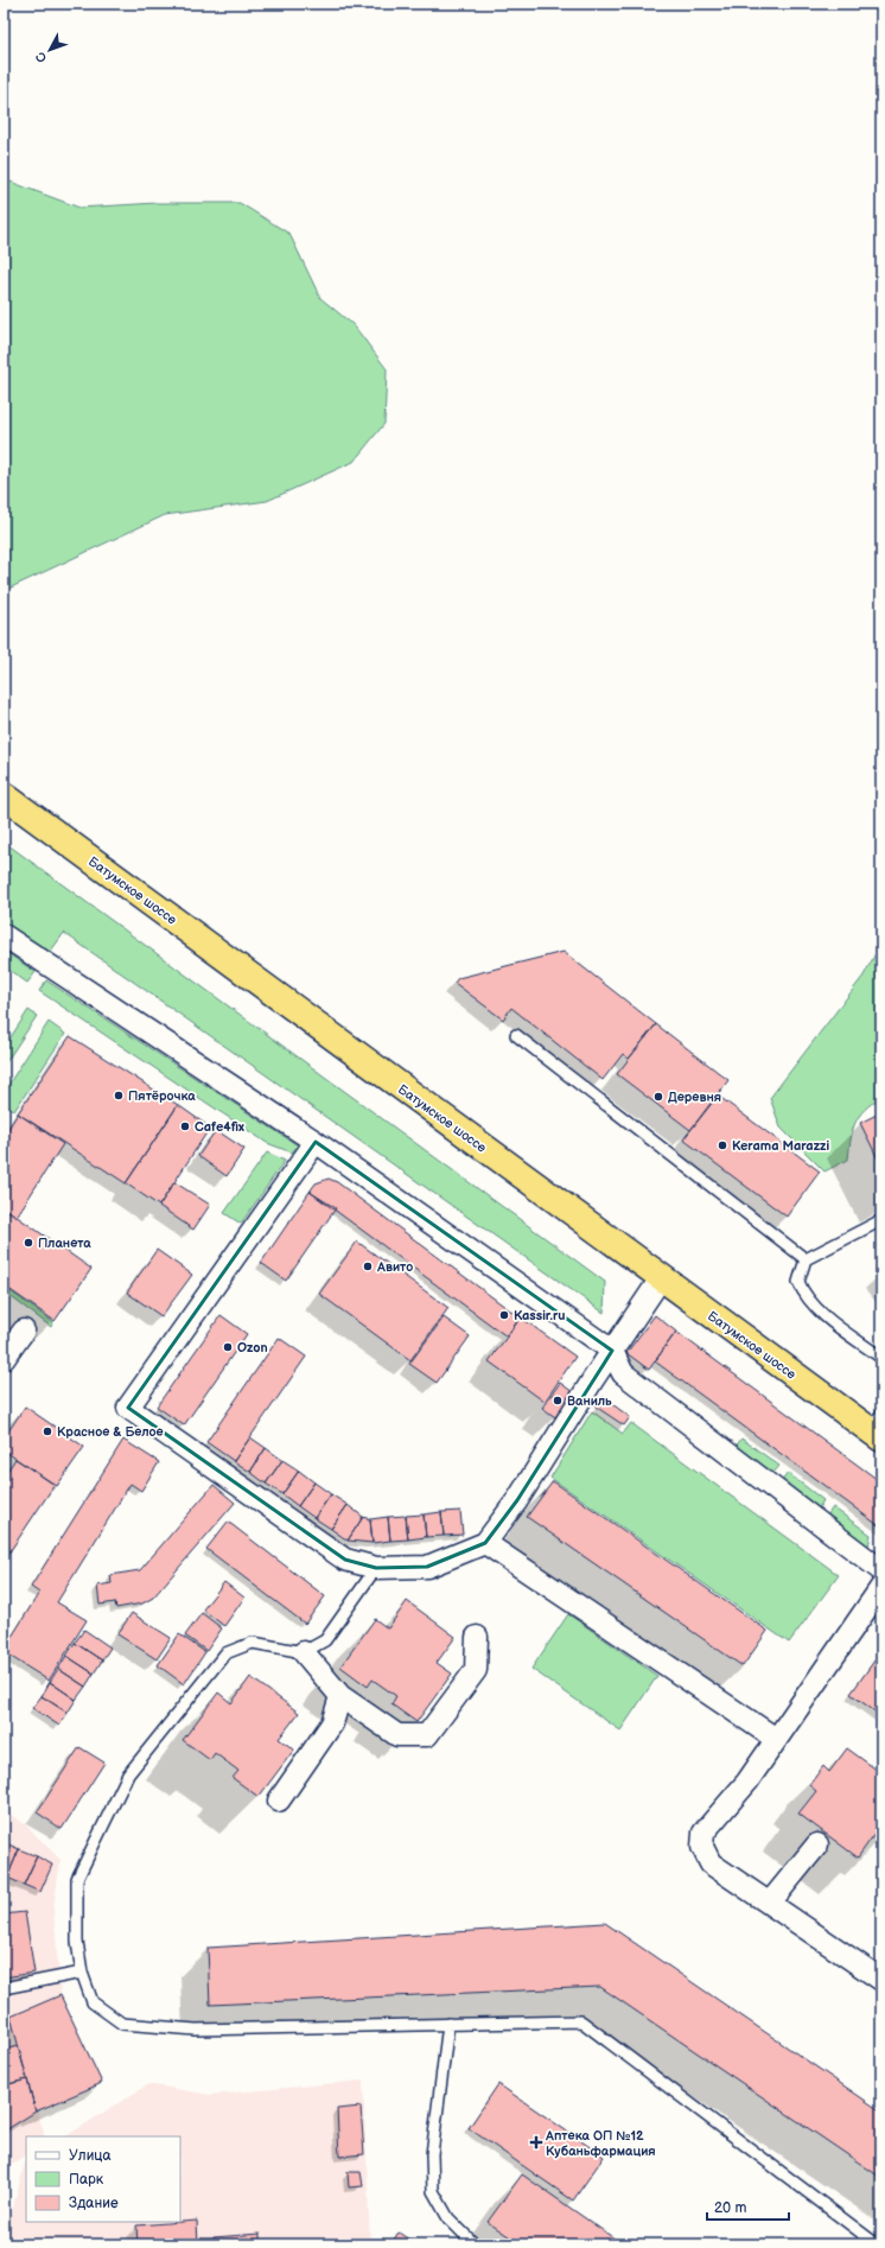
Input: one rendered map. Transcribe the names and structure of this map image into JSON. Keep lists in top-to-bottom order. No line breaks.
{"streets":{"highway":["Батумское шоссе"]},"places":{"other":["Пятёрочка","Деревня","Cafe4fix","Kerama Marazzi","Планета","Авито","Kassir.ru","Ozon","Ваниль","Красное & Белое"],"health":["Аптека ОП №12 Кубаньфармация"]},"legend":["Улица","Парк","Здание"],"scale_bar":"20 m","north":"bottom left"}
